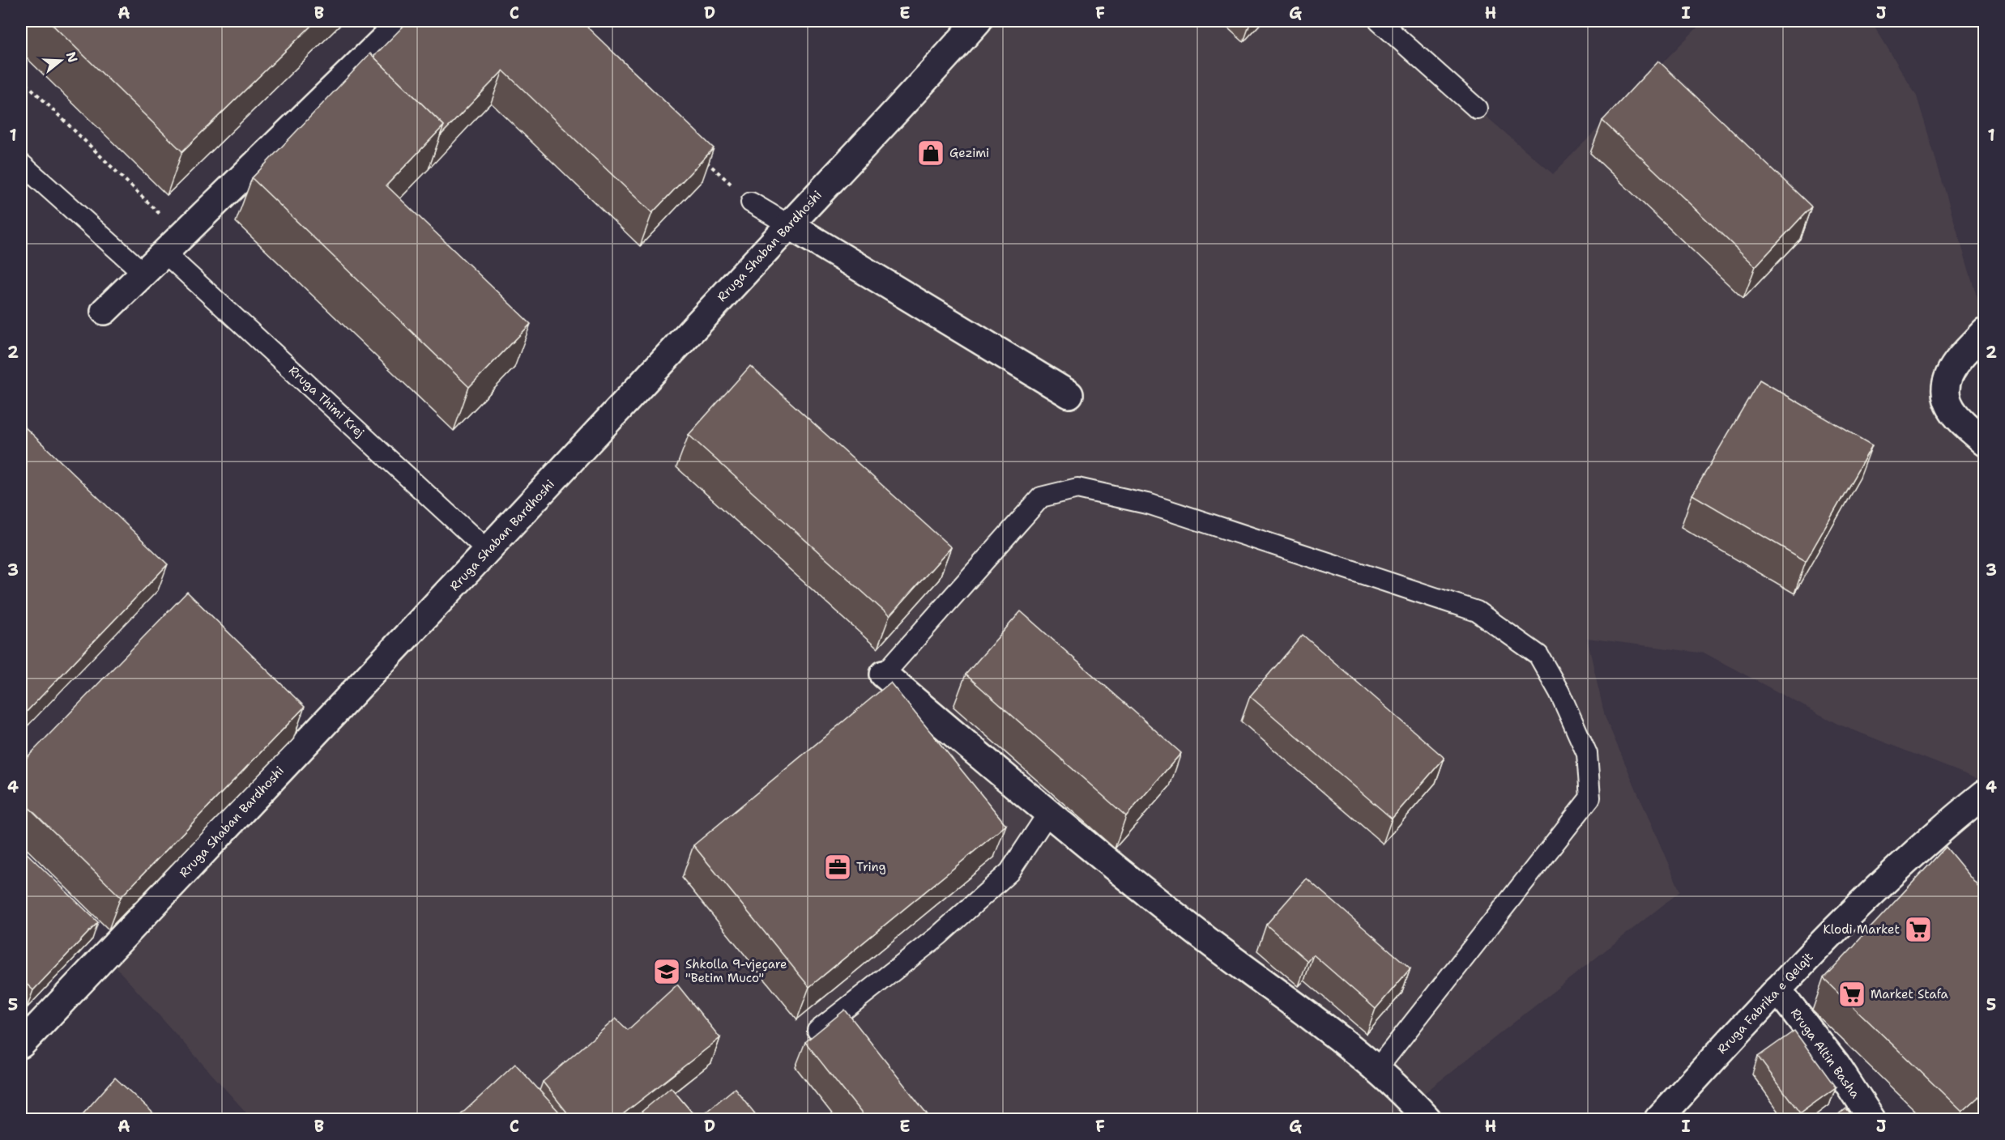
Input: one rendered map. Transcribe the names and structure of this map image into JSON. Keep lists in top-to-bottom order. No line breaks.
{"streets":{"street":["Rruga Shaban Bardhoshi","Rruga Fabrika e Qelqit","Rruga Altin Basha"],"lane":["Rruga Thimi Krej"]},"crossings":[["Rruga Shaban Bardhoshi","Rruga Thimi Krej"],["Rruga Fabrika e Qelqit","Rruga Altin Basha"]],"places":{"shop":["Gezimi"],"office":["Tring"],"supermarket":["Klodi Market","Market Stafa"],"school or university":["Shkolla 9-vjeçare \"Betim Muco\""]},"north":"right","grid":{"columns":["A","B","C","D","E","F","G","H","I","J"],"rows":["1","2","3","4","5"]}}
